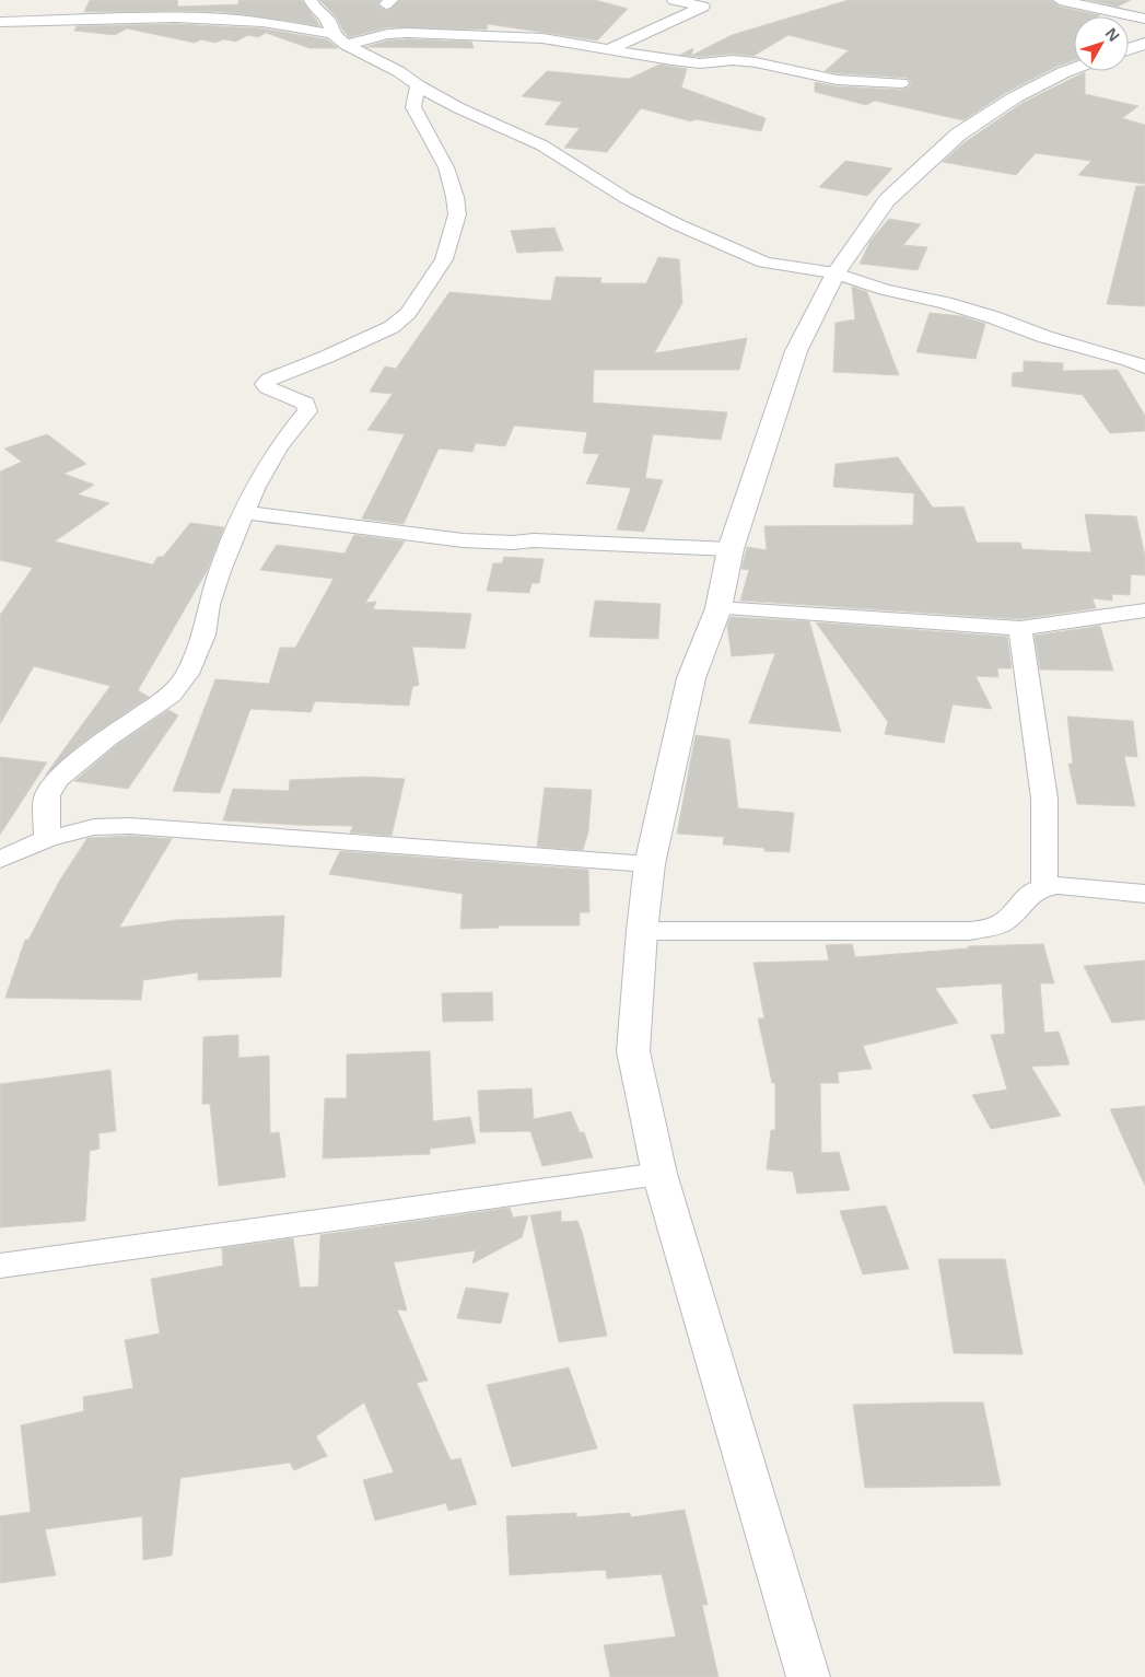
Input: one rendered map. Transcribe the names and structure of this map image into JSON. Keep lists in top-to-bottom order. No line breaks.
{"north":"top right"}
